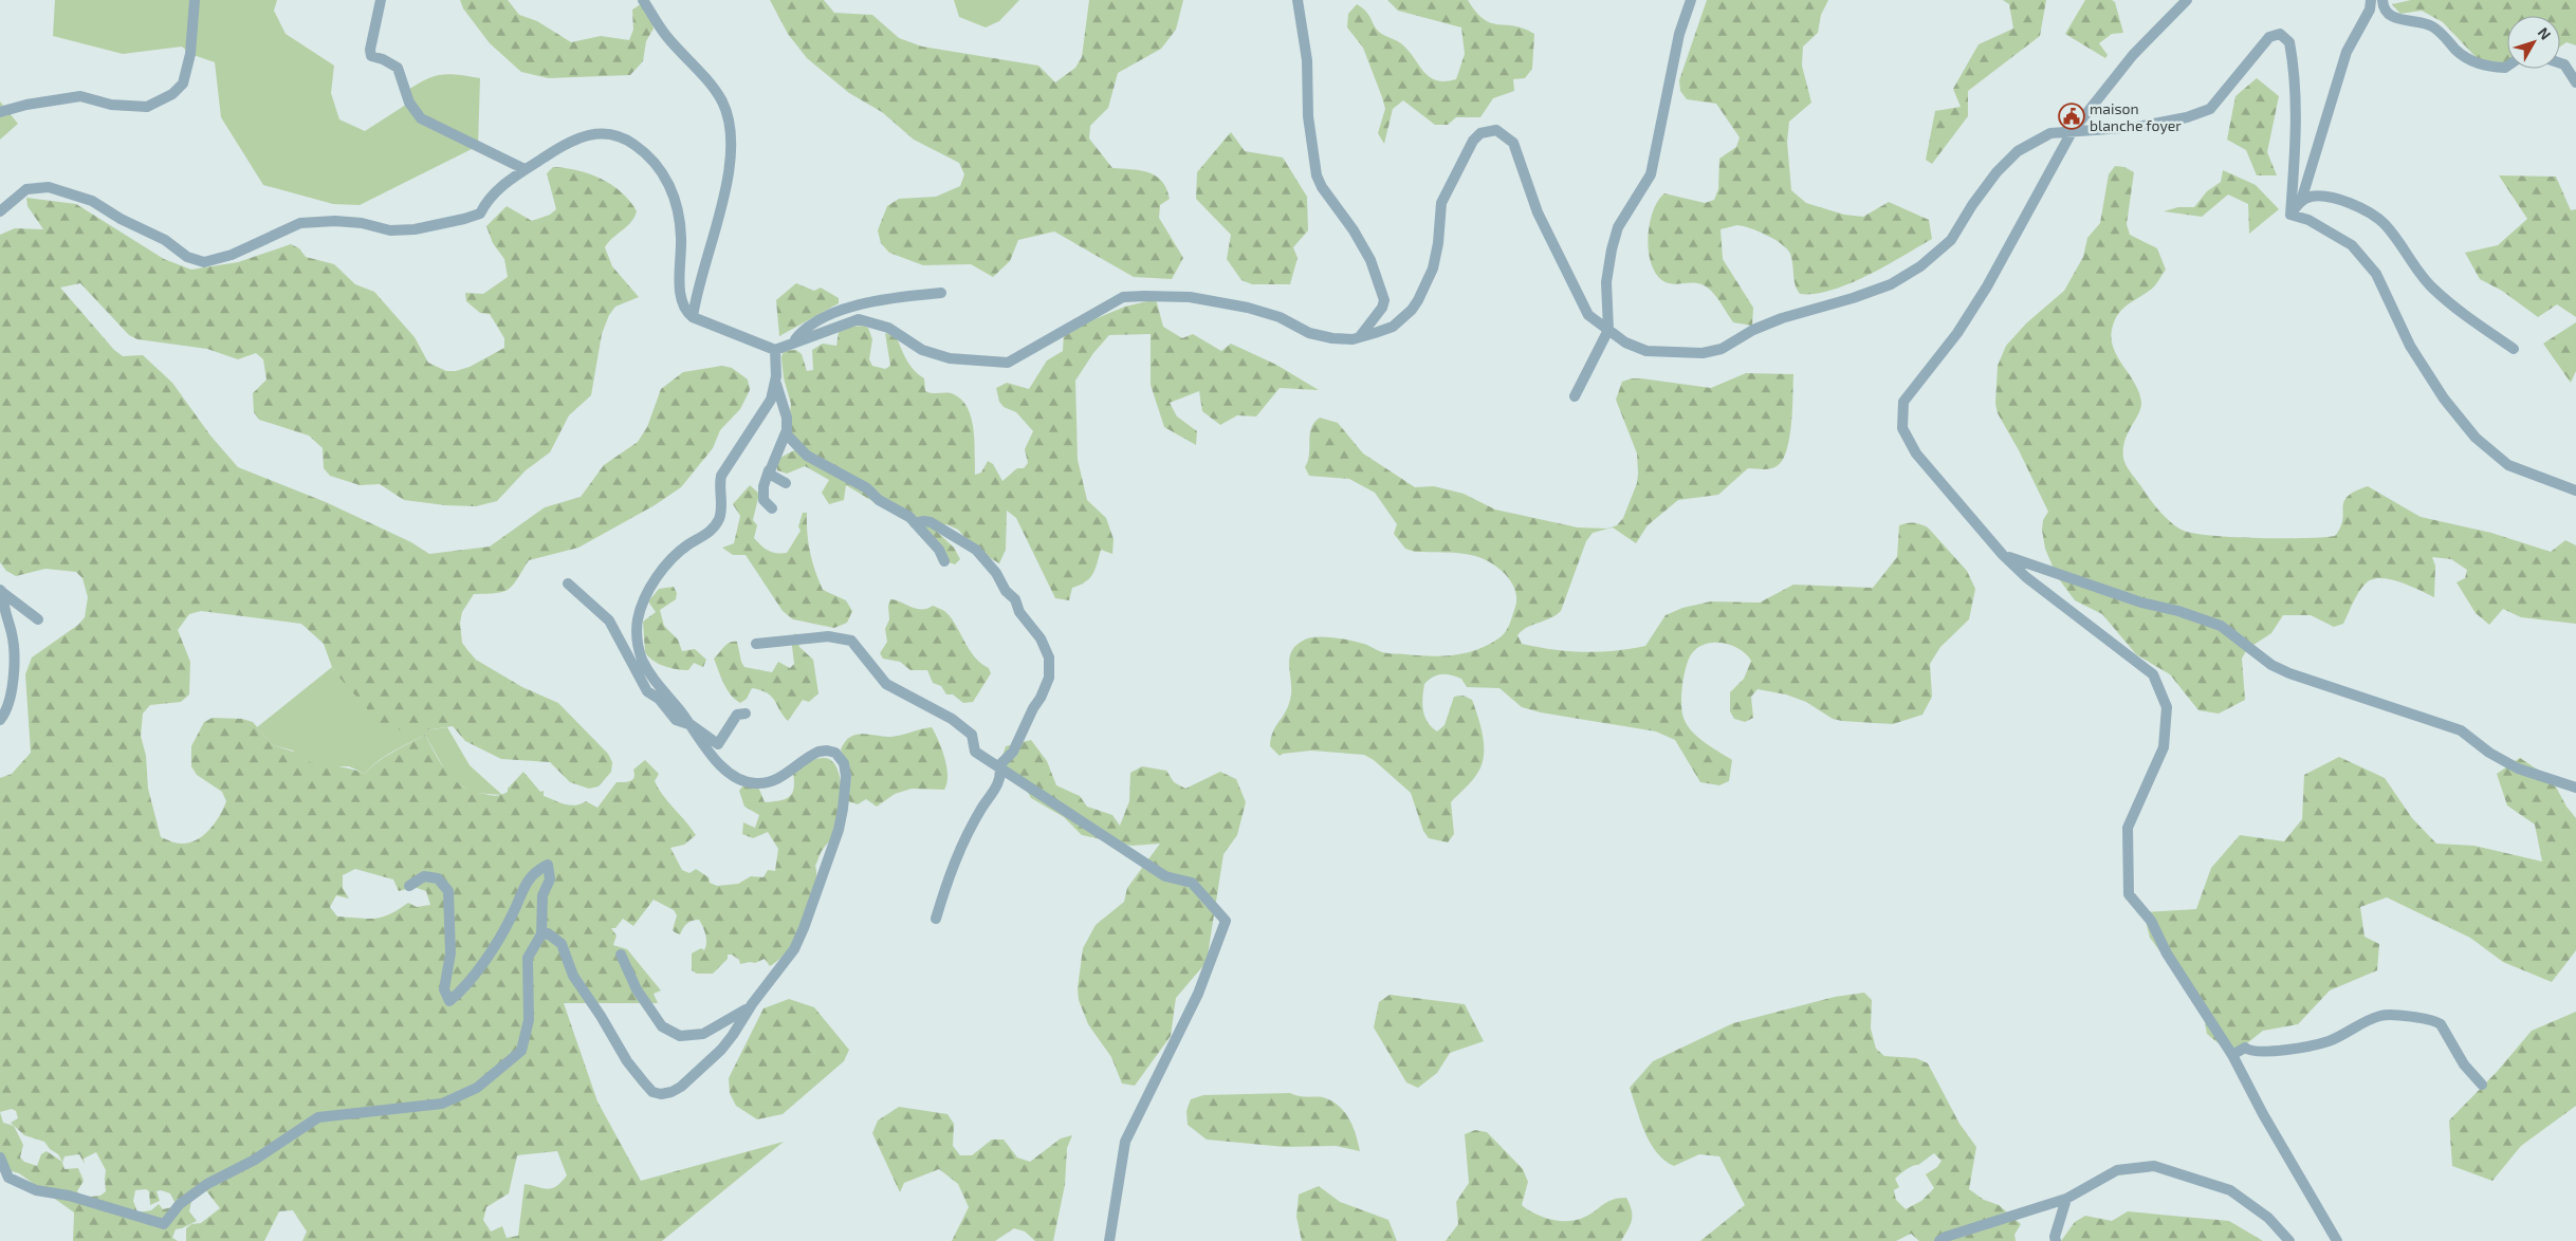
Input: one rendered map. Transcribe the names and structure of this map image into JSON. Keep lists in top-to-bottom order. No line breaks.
{"places":{"public building":["maison blanche foyer"]},"north":"top right"}
